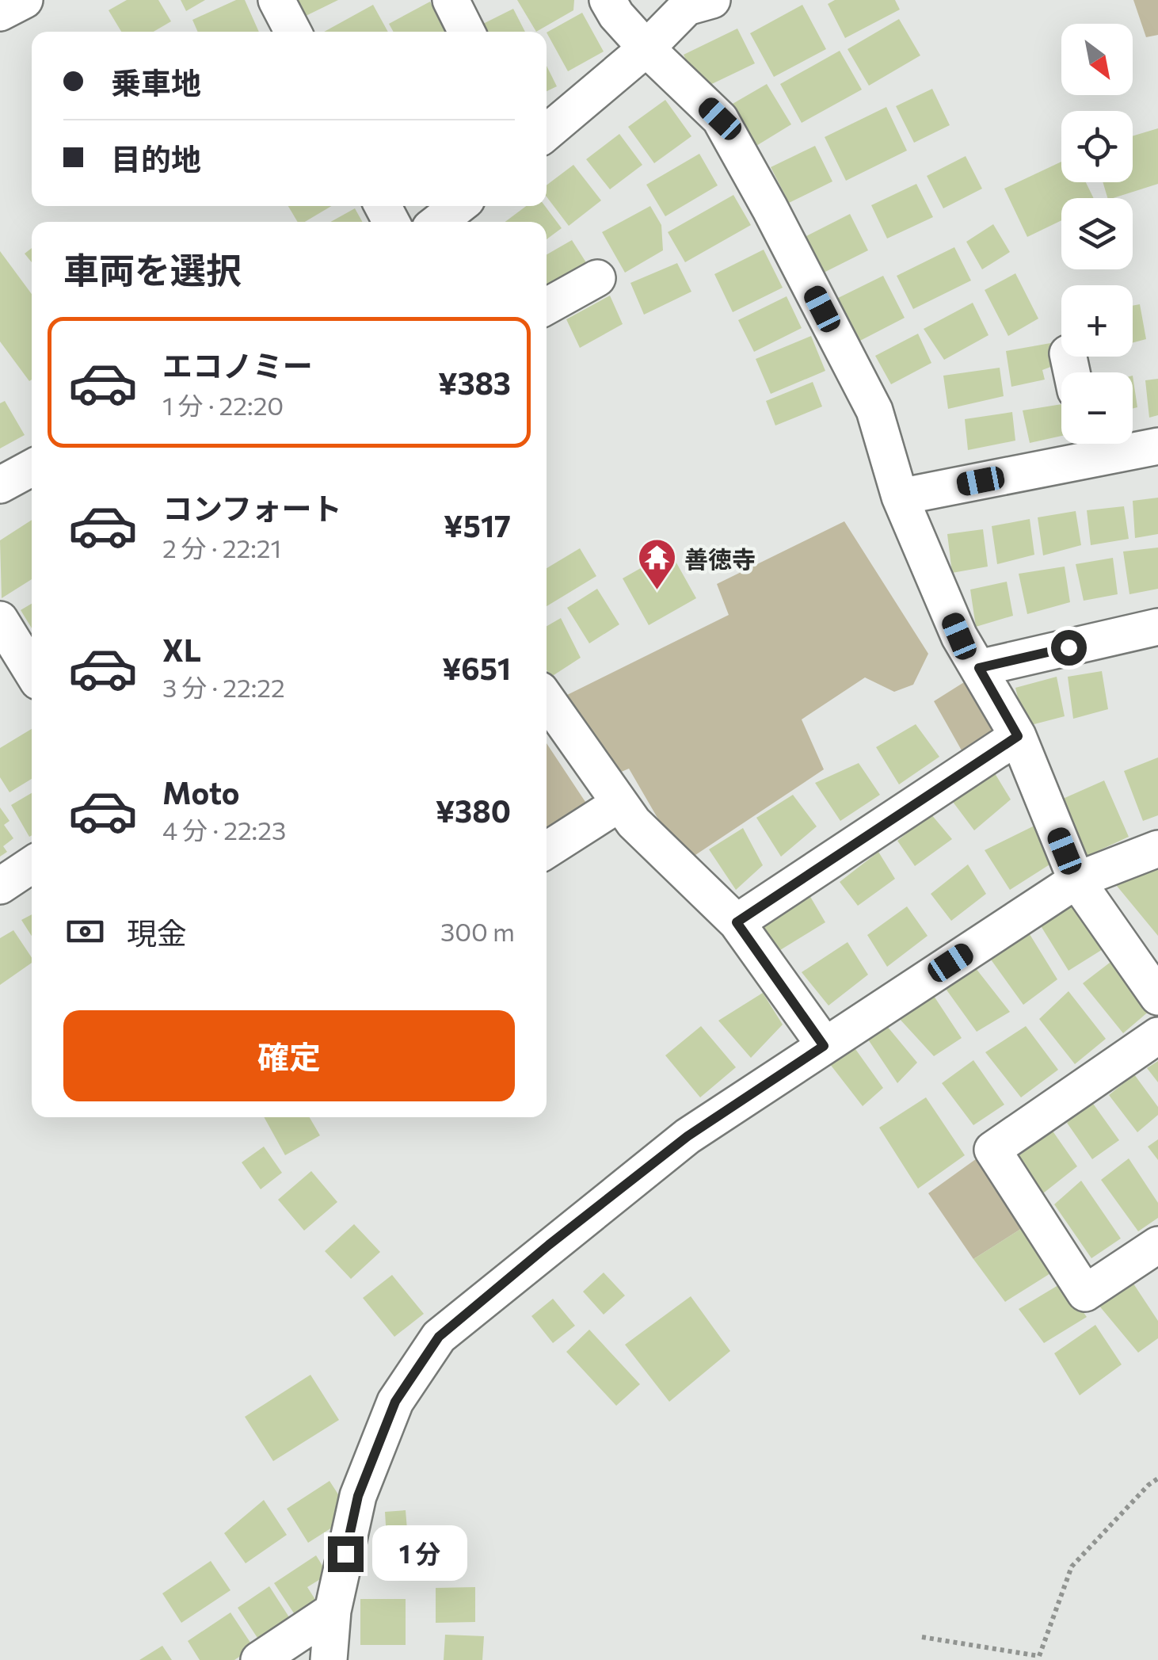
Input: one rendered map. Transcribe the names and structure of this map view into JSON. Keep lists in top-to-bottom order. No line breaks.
{"places":{"temple":["善徳寺"]},"north":"bottom right","page":{"map_buttons":["+","−"],"banner":["乗車地","目的地"],"heading":"車両を選択","list":[{"name":"エコノミー","note":"1 分 · 22:20","value":"¥383"},{"name":"コンフォート","note":"2 分 · 22:21","value":"¥517"},{"name":"XL","note":"3 分 · 22:22","value":"¥651"},{"name":"Moto","note":"4 分 · 22:23","value":"¥380"}],"pay":["現金","300 m"],"buttons":"確定","bubble":"1 分"}}
